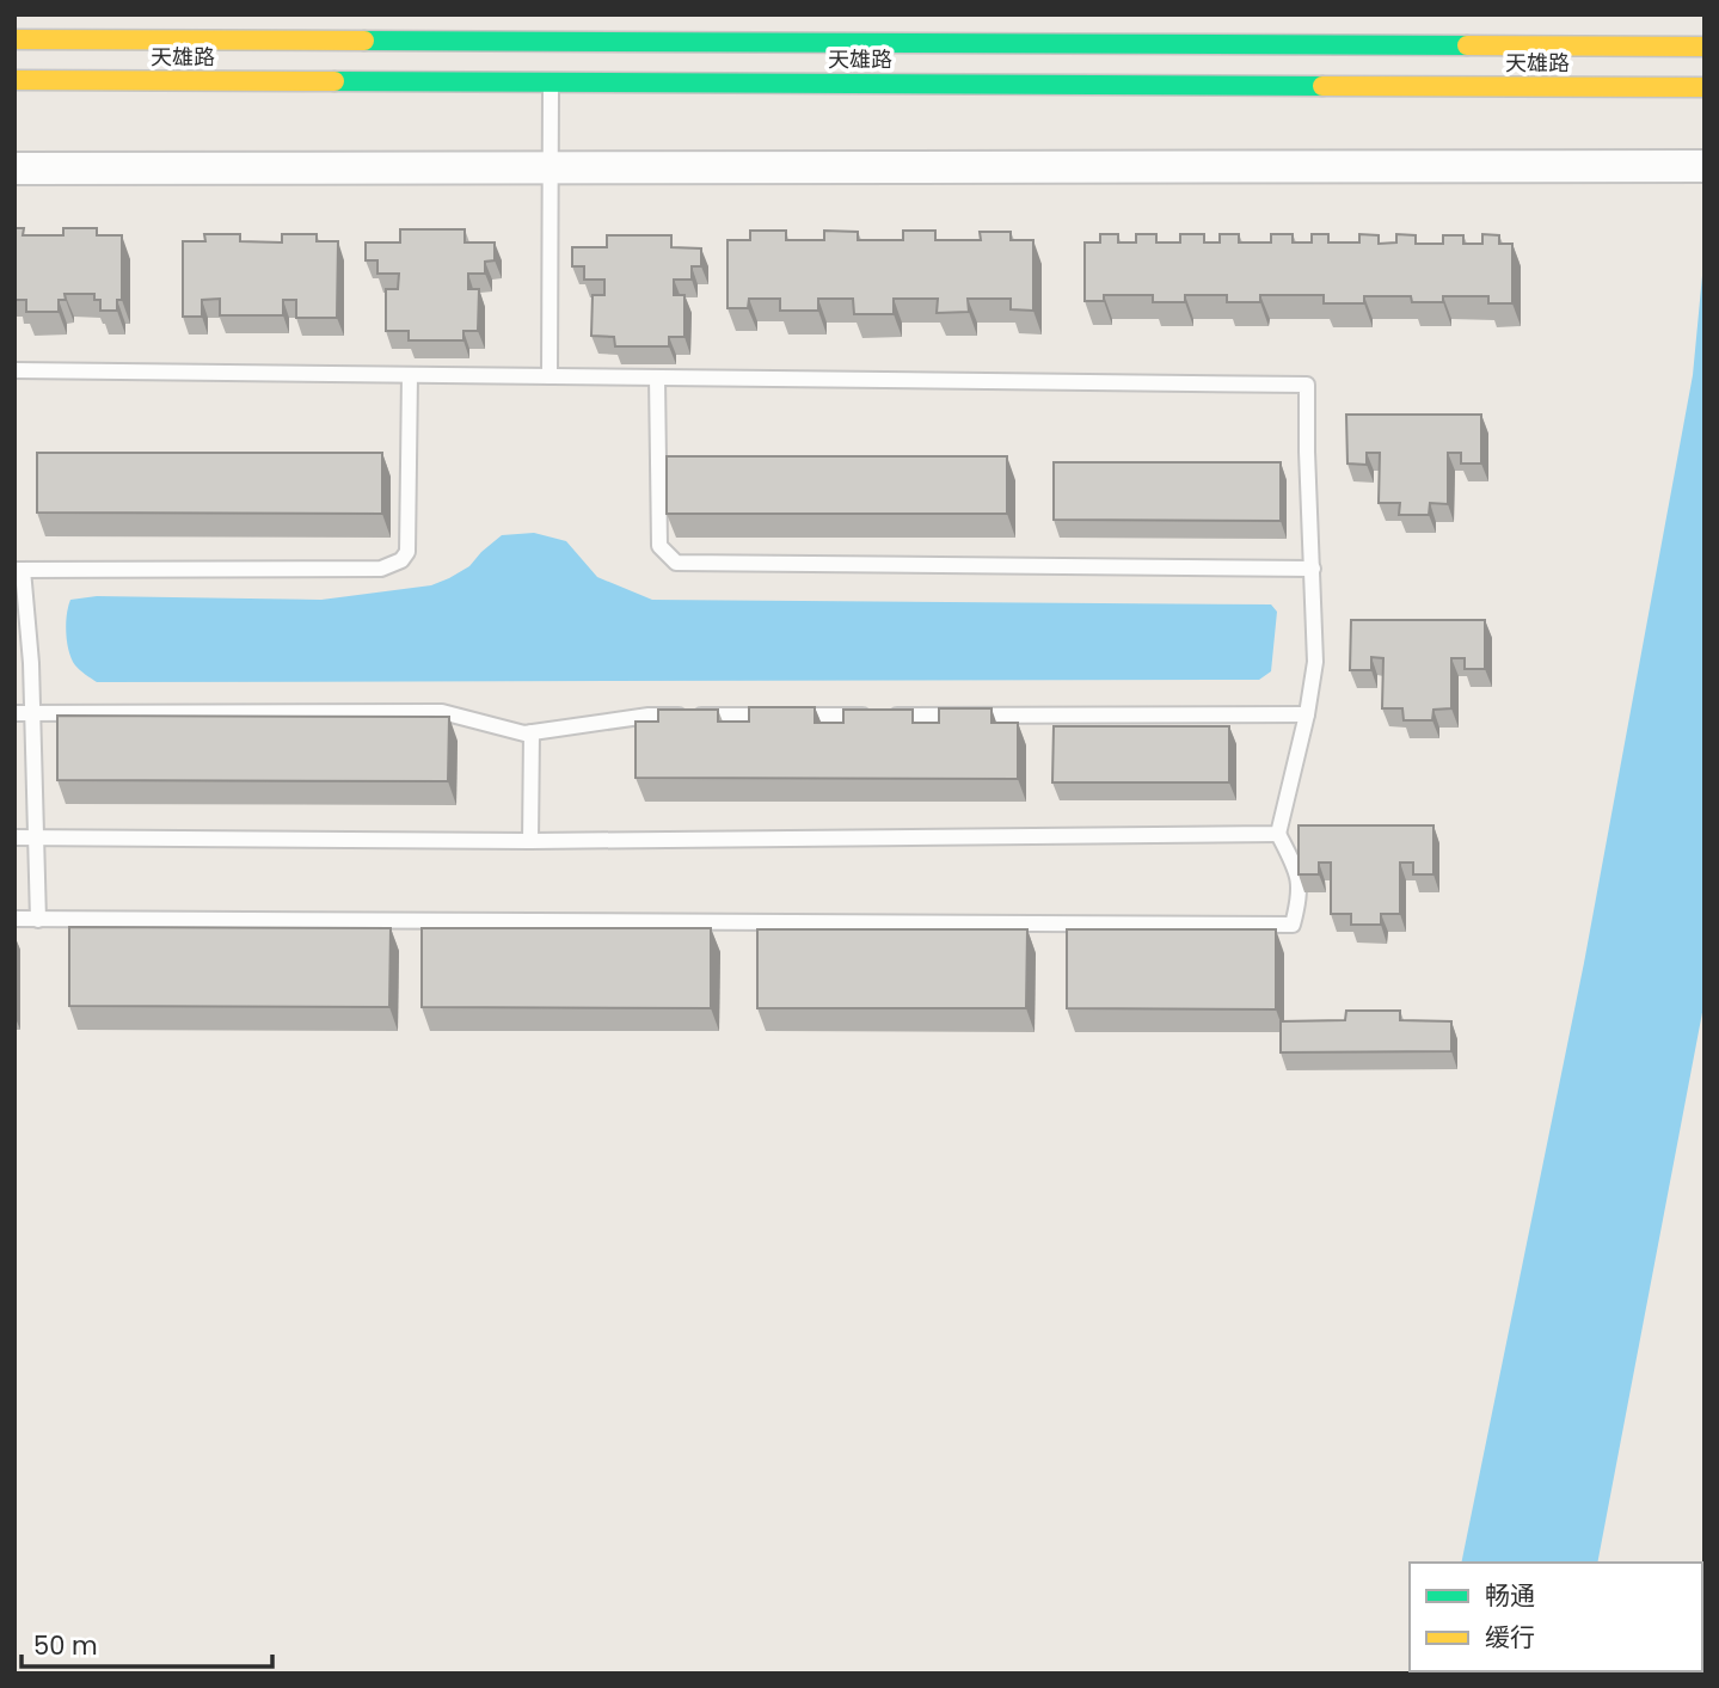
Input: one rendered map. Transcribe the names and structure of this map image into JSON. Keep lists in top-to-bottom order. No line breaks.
{"streets":{"main road":["天雄路"]},"legend":["畅通","缓行"],"scale_bar":"50 m"}
